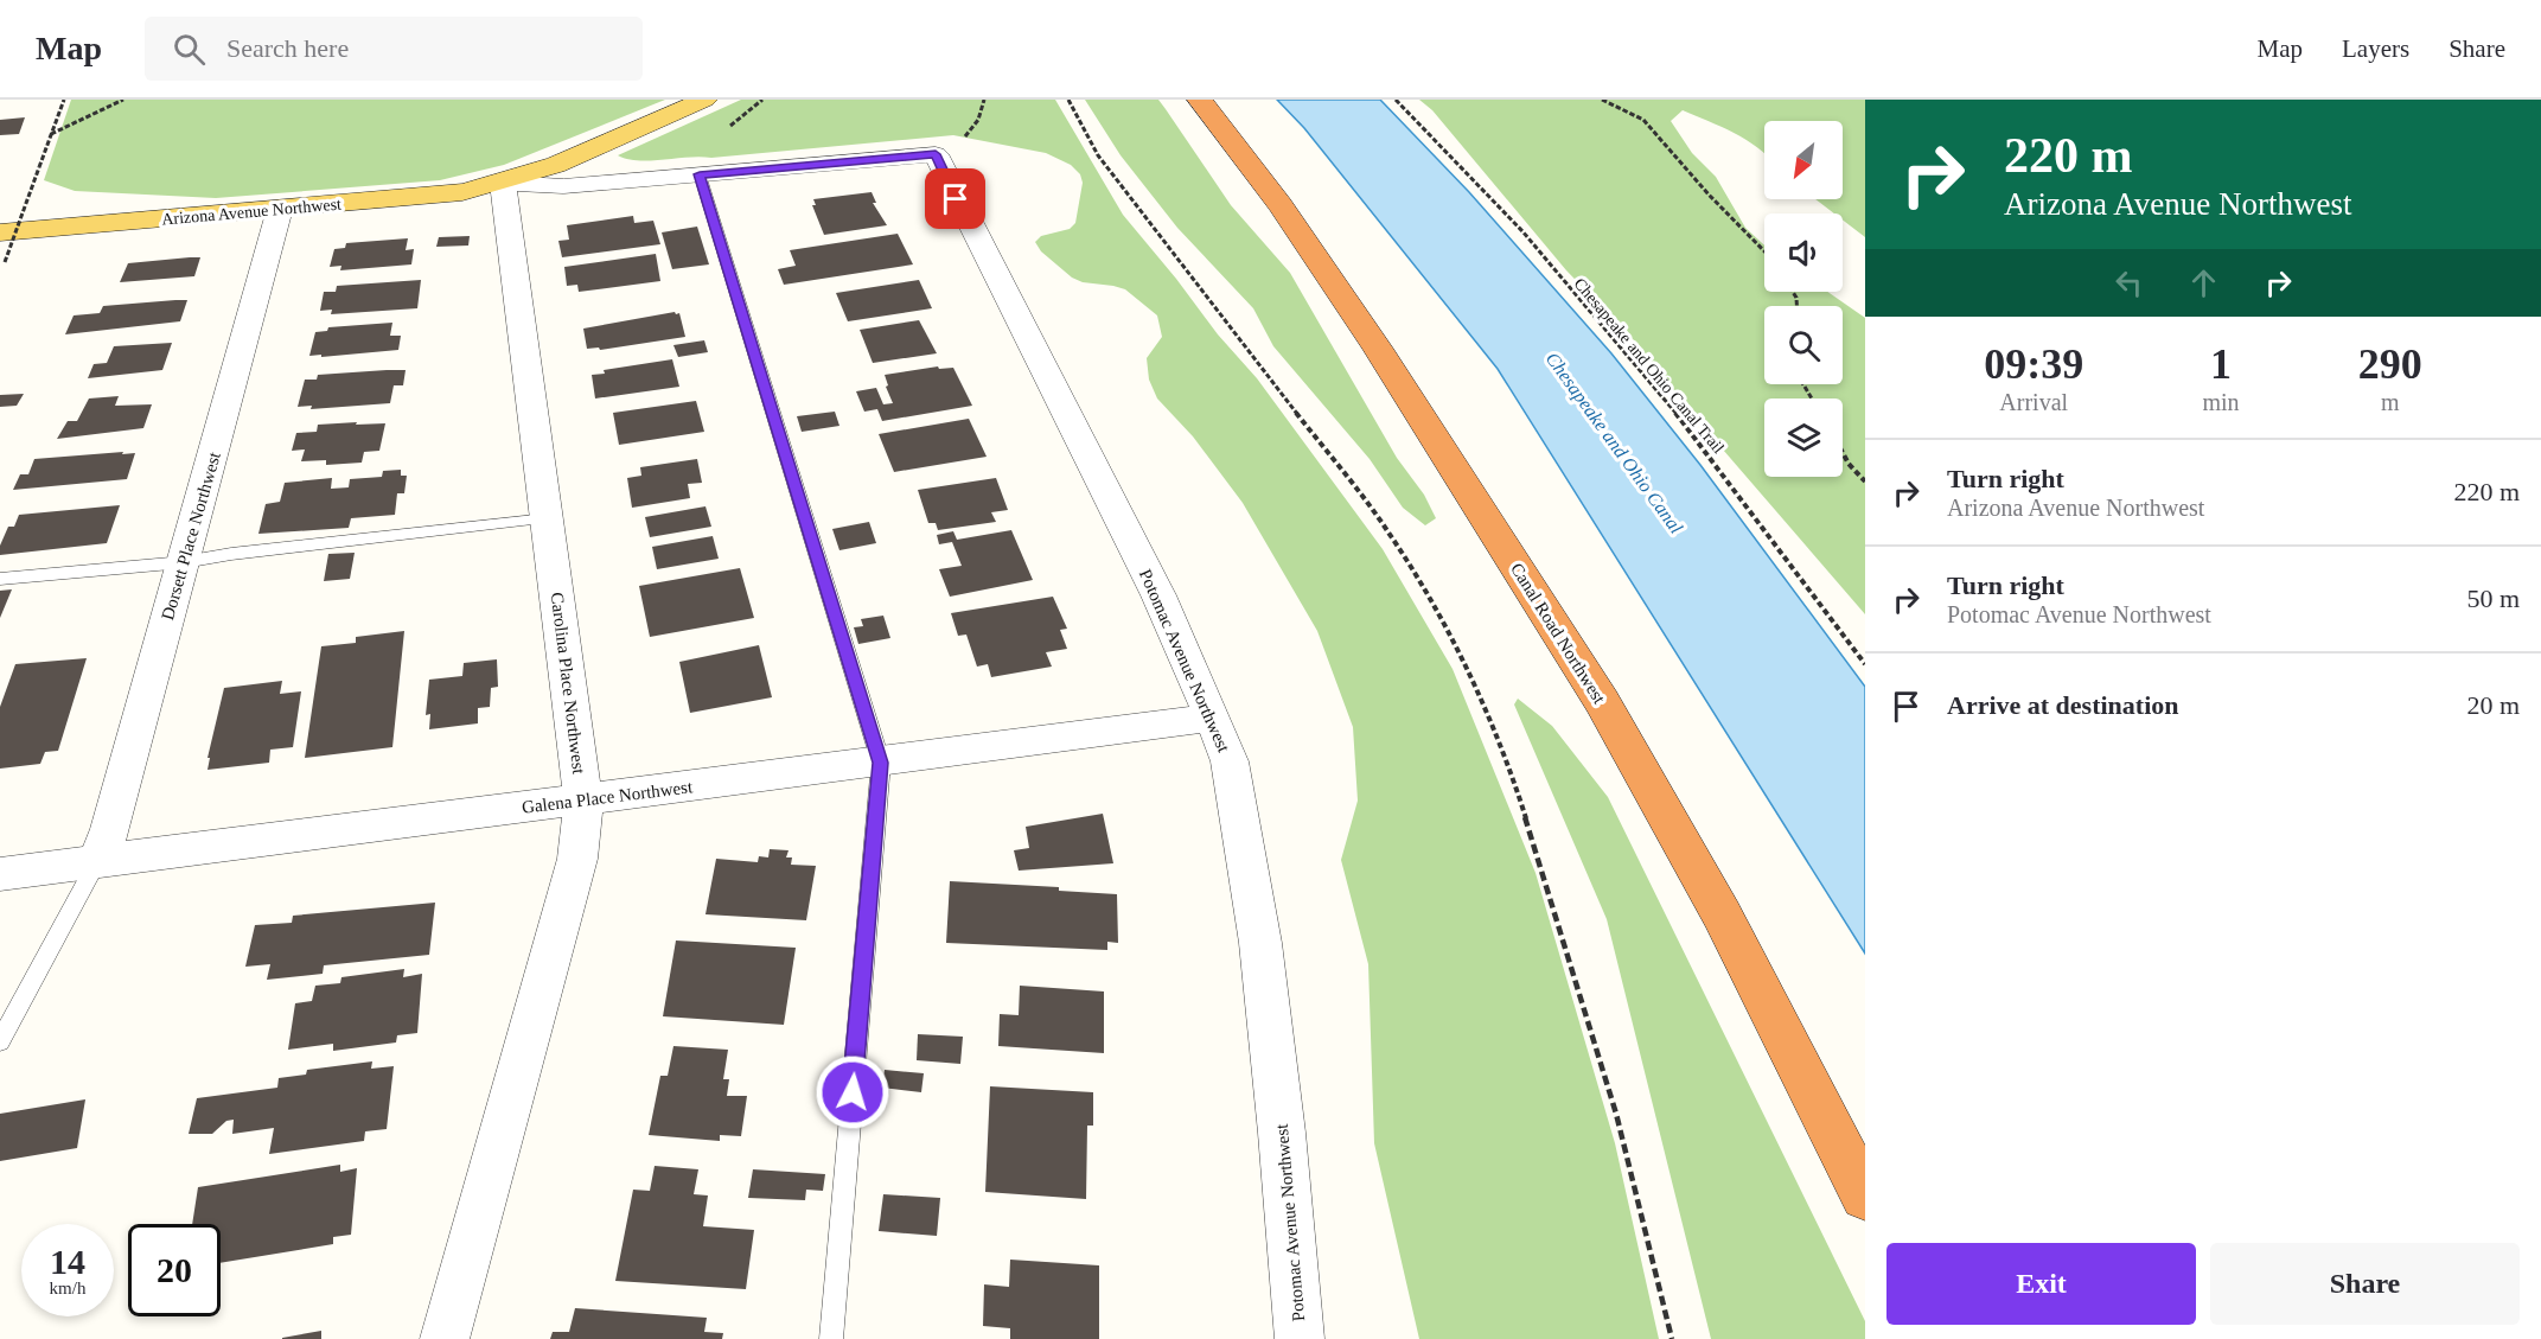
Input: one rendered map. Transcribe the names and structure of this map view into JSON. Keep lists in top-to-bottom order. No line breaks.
{"streets":{"highway":["Canal Road Northwest"],"main road":["Arizona Avenue Northwest"],"street":["Dorsett Place Northwest","Potomac Avenue Northwest","Carolina Place Northwest","Galena Place Northwest"],"path":["Chesapeake and Ohio Canal Trail"]},"crossings":[["Arizona Avenue Northwest","Dorsett Place Northwest"],["Arizona Avenue Northwest","Potomac Avenue Northwest"],["Arizona Avenue Northwest","Carolina Place Northwest"],["Dorsett Place Northwest","Galena Place Northwest"],["Potomac Avenue Northwest","Galena Place Northwest"],["Carolina Place Northwest","Galena Place Northwest"]],"water":["Chesapeake and Ohio Canal"],"north":"bottom left","page":{"header":"Map","search":"Search here","nav":["Map","Layers","Share"],"turn":["220 m","Arizona Avenue Northwest"],"eta":["09:39","Arrival","1","min","290","m"],"list":[{"name":"Turn right","note":"Arizona Avenue Northwest","value":"220 m"},{"name":"Turn right","note":"Potomac Avenue Northwest","value":"50 m"},{"name":"Arrive at destination","value":"20 m"}],"speed":"14 km/h","limit":"20","buttons":["Exit","Share"]}}
